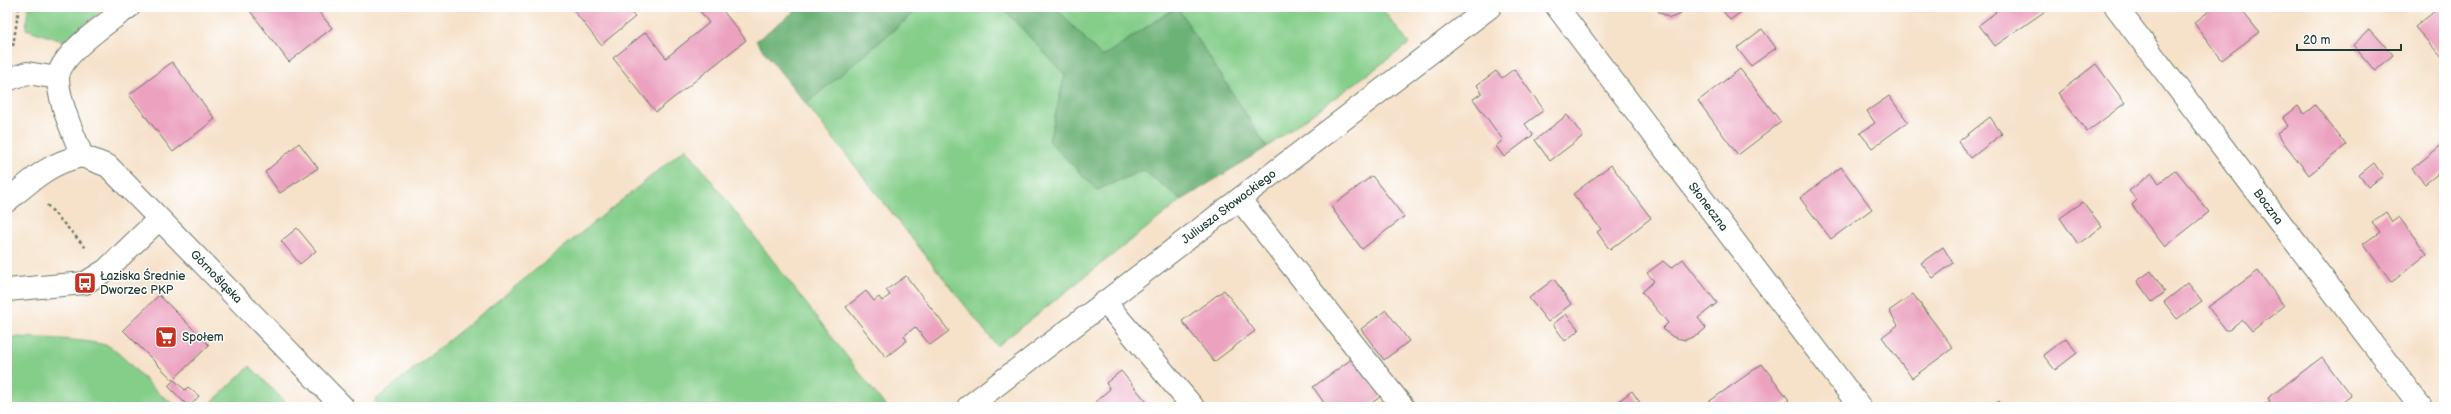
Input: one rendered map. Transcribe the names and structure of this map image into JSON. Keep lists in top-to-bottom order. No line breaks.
{"streets":{"street":["Juliusza Słowackiego","Słoneczna","Boczna","Górnośląska"]},"places":{"bus stop":["Łaziska Średnie Dworzec PKP"],"supermarket":["Społem"]},"scale_bar":"20 m"}
